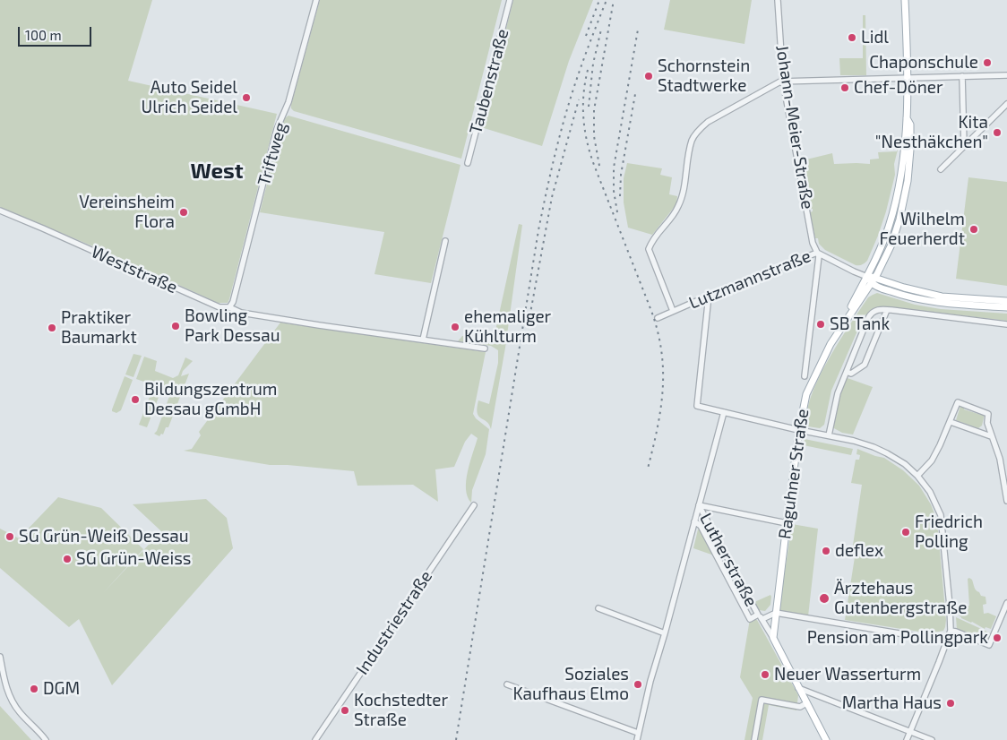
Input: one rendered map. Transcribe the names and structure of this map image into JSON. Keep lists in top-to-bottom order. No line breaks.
{"streets":{"main road":["Raguhner Straße","Lutherstraße"],"street":["Taubenstraße","Johann-Meier-Straße","Triftweg","Weststraße","Lutzmannstraße","Industriestraße"]},"crossings":[["Johann-Meier-Straße","Lutzmannstraße"],["Triftweg","Weststraße"],["Lutzmannstraße","Raguhner Straße"],["Raguhner Straße","Lutherstraße"]],"districts":["West"],"places":["Lidl","Chaponschule","Schornstein Stadtwerke","Chef-Döner","Auto Seidel Ulrich Seidel","Kita \"Nesthäkchen\"","Vereinsheim Flora","Wilhelm Feuerherdt","SB Tank","Bowling Park Dessau","ehemaliger Kühlturm","Praktiker Baumarkt","Bildungszentrum Dessau gGmbH","Friedrich Polling","SG Grün-Weiß Dessau","deflex","SG Grün-Weiss","Ärztehaus Gutenbergstraße","Pension am Pollingpark","Neuer Wasserturm","Soziales Kaufhaus Elmo","DGM","Martha Haus","Kochstedter Straße"],"scale_bar":"100 m"}
